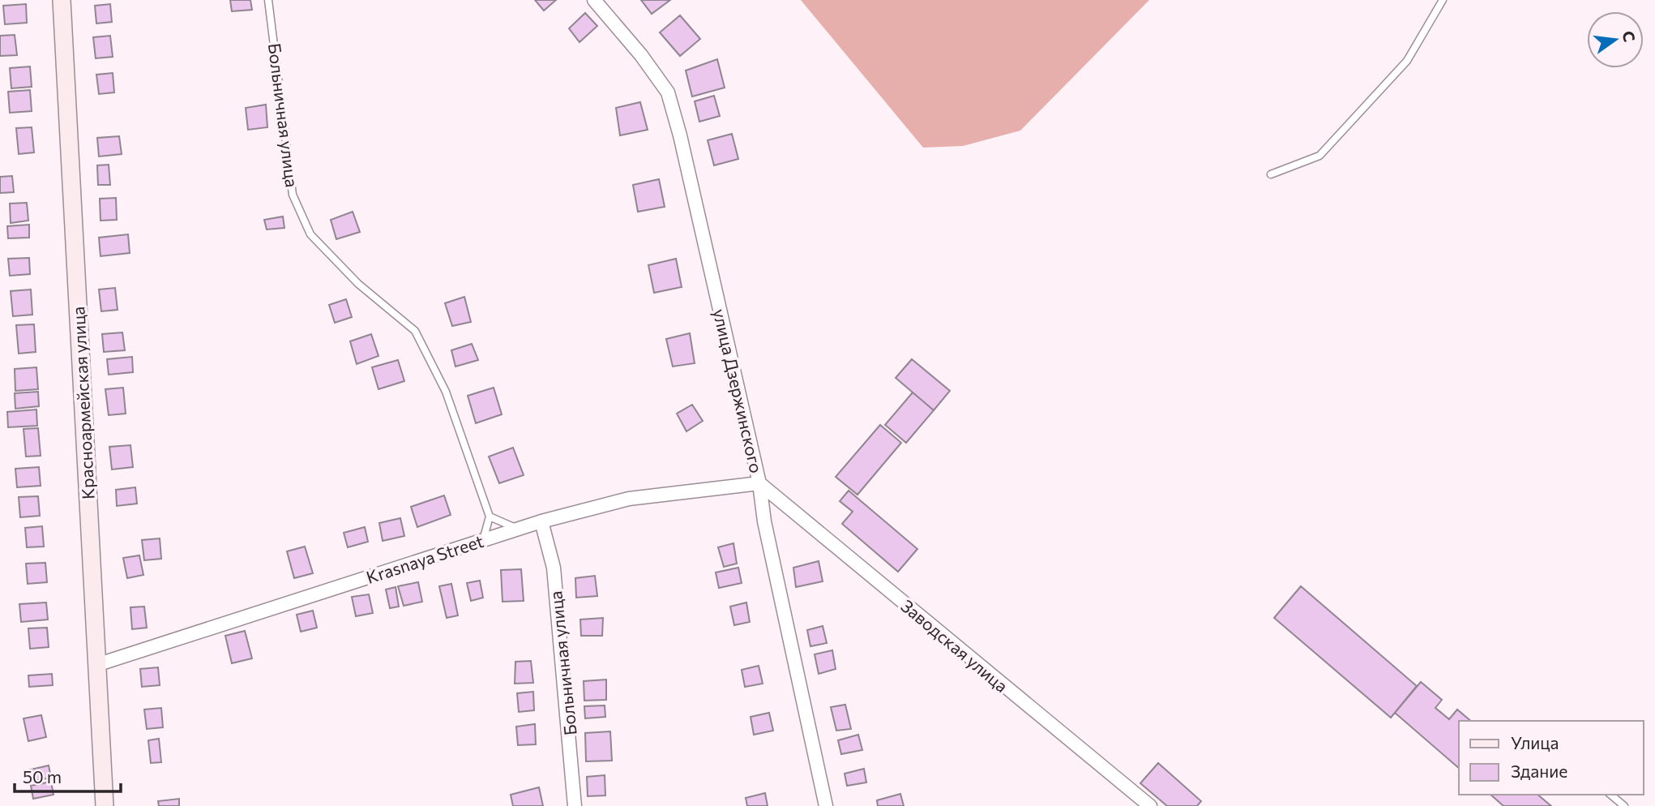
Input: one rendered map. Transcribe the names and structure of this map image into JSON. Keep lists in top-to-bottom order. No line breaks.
{"streets":{"main road":["Красноармейская улица"],"street":["Больничная улица","улица Дзержинского","Krasnaya Street","Заводская улица"]},"crossings":[["Больничная улица","Krasnaya Street"],["улица Дзержинского","Krasnaya Street"],["улица Дзержинского","Заводская улица"],["Красноармейская улица","Krasnaya Street"],["Krasnaya Street","Заводская улица"]],"legend":["Улица","Здание"],"scale_bar":"50 m","north":"right"}
